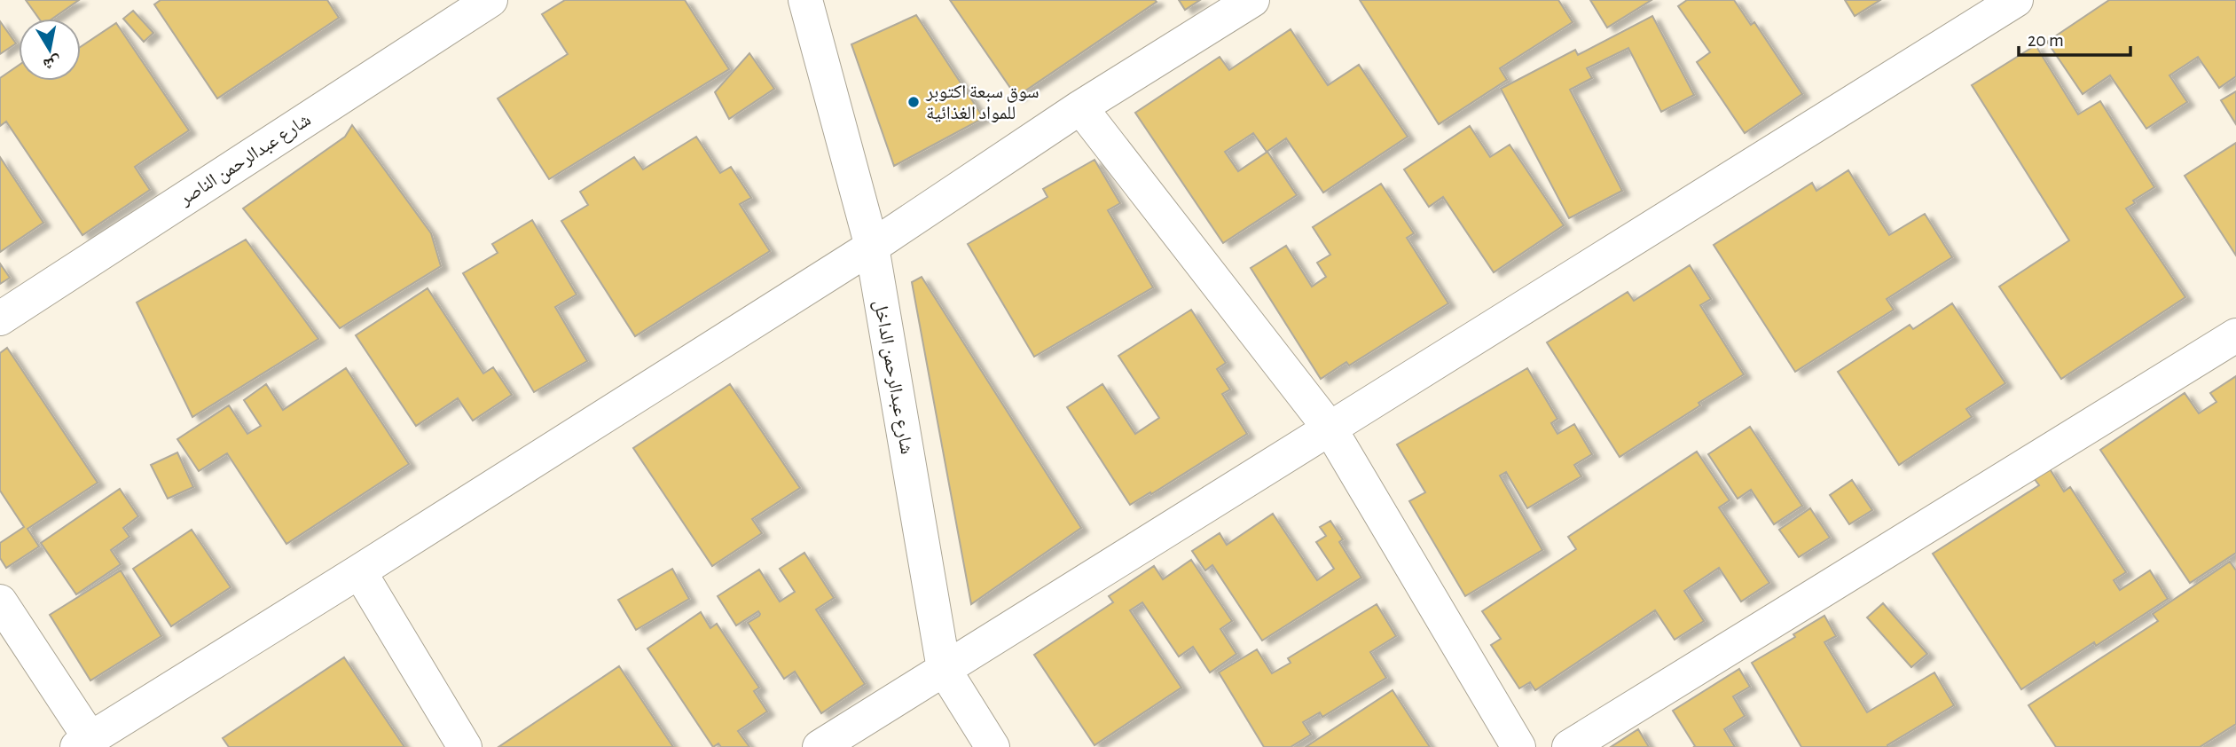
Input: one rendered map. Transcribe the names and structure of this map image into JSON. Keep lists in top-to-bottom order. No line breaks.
{"streets":{"street":["شارع عبدالرحمن الناصر","شارع عبدالرحمن الداخل"]},"places":["سوق سبعة اكتوبر للمواد الغذائية"],"scale_bar":"20 m","north":"bottom"}
